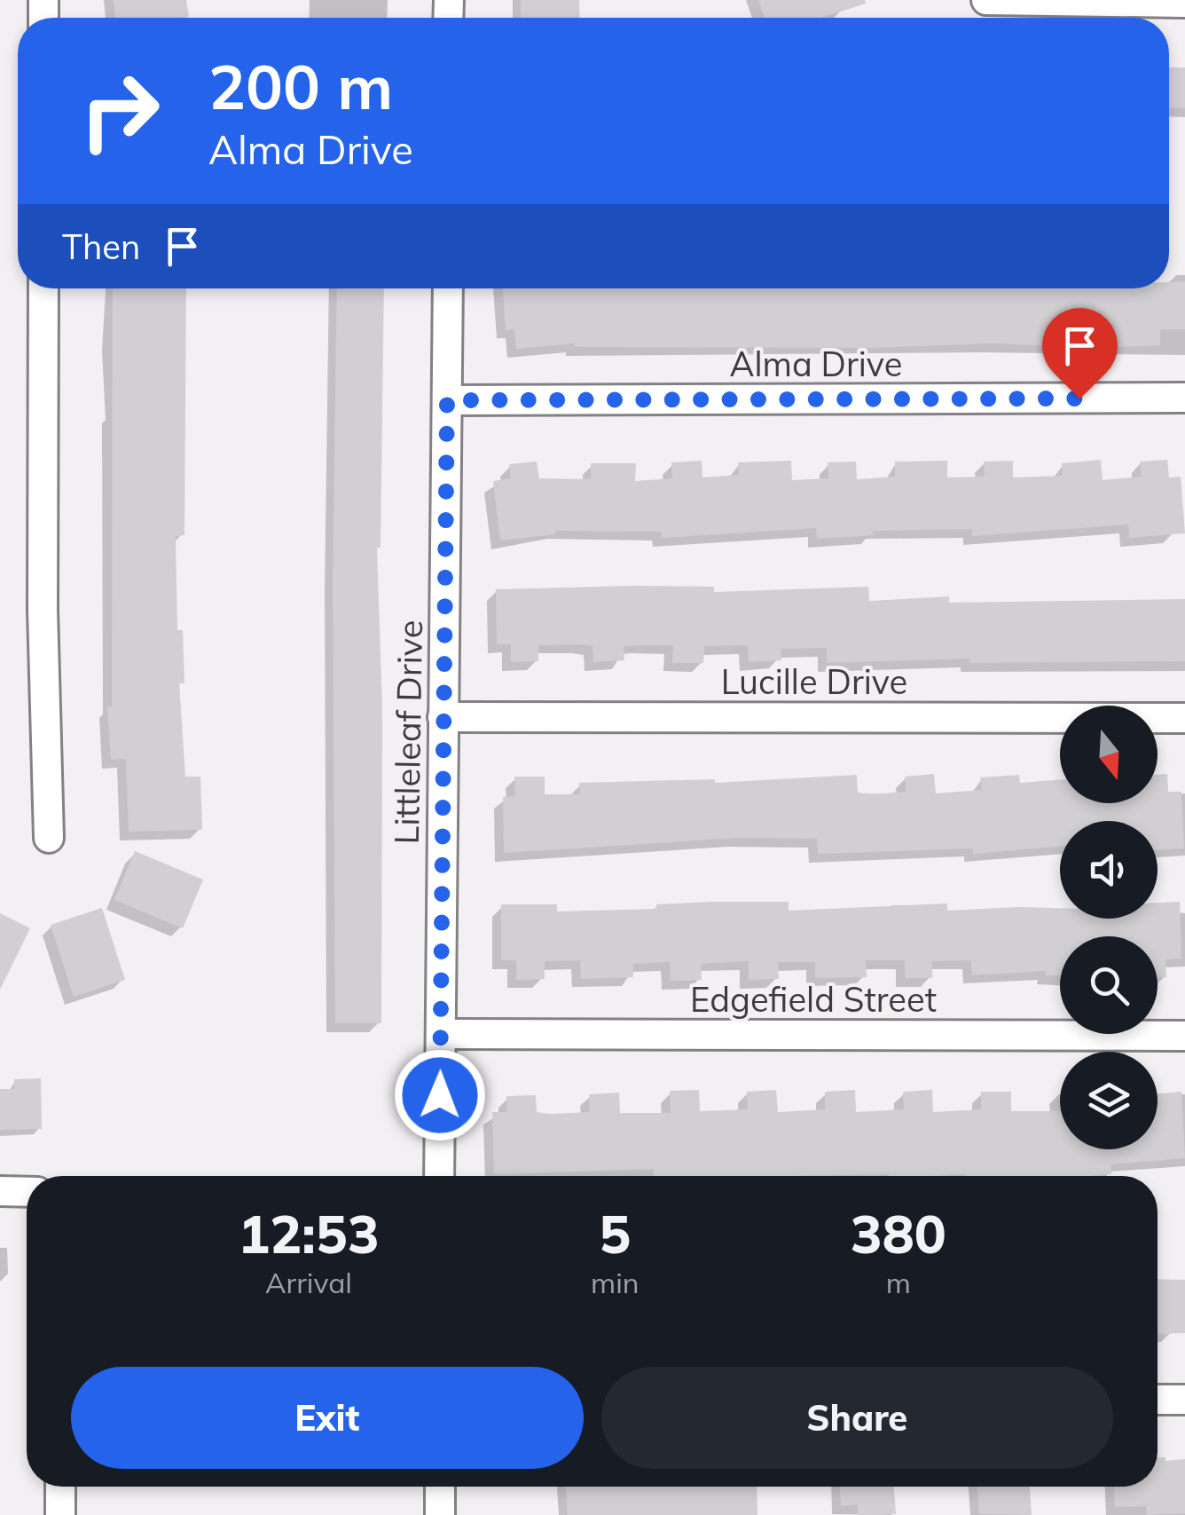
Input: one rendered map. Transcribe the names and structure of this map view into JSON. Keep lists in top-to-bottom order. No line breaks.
{"streets":{"street":["Alma Drive","Lucille Drive","Littleleaf Drive","Edgefield Street"]},"crossings":[["Alma Drive","Littleleaf Drive"],["Lucille Drive","Littleleaf Drive"],["Littleleaf Drive","Edgefield Street"]],"north":"bottom","page":{"turn":["200 m","Alma Drive"],"then":"Then","eta":["12:53","Arrival","5","min","380","m"],"buttons":["Exit","Share"]}}
